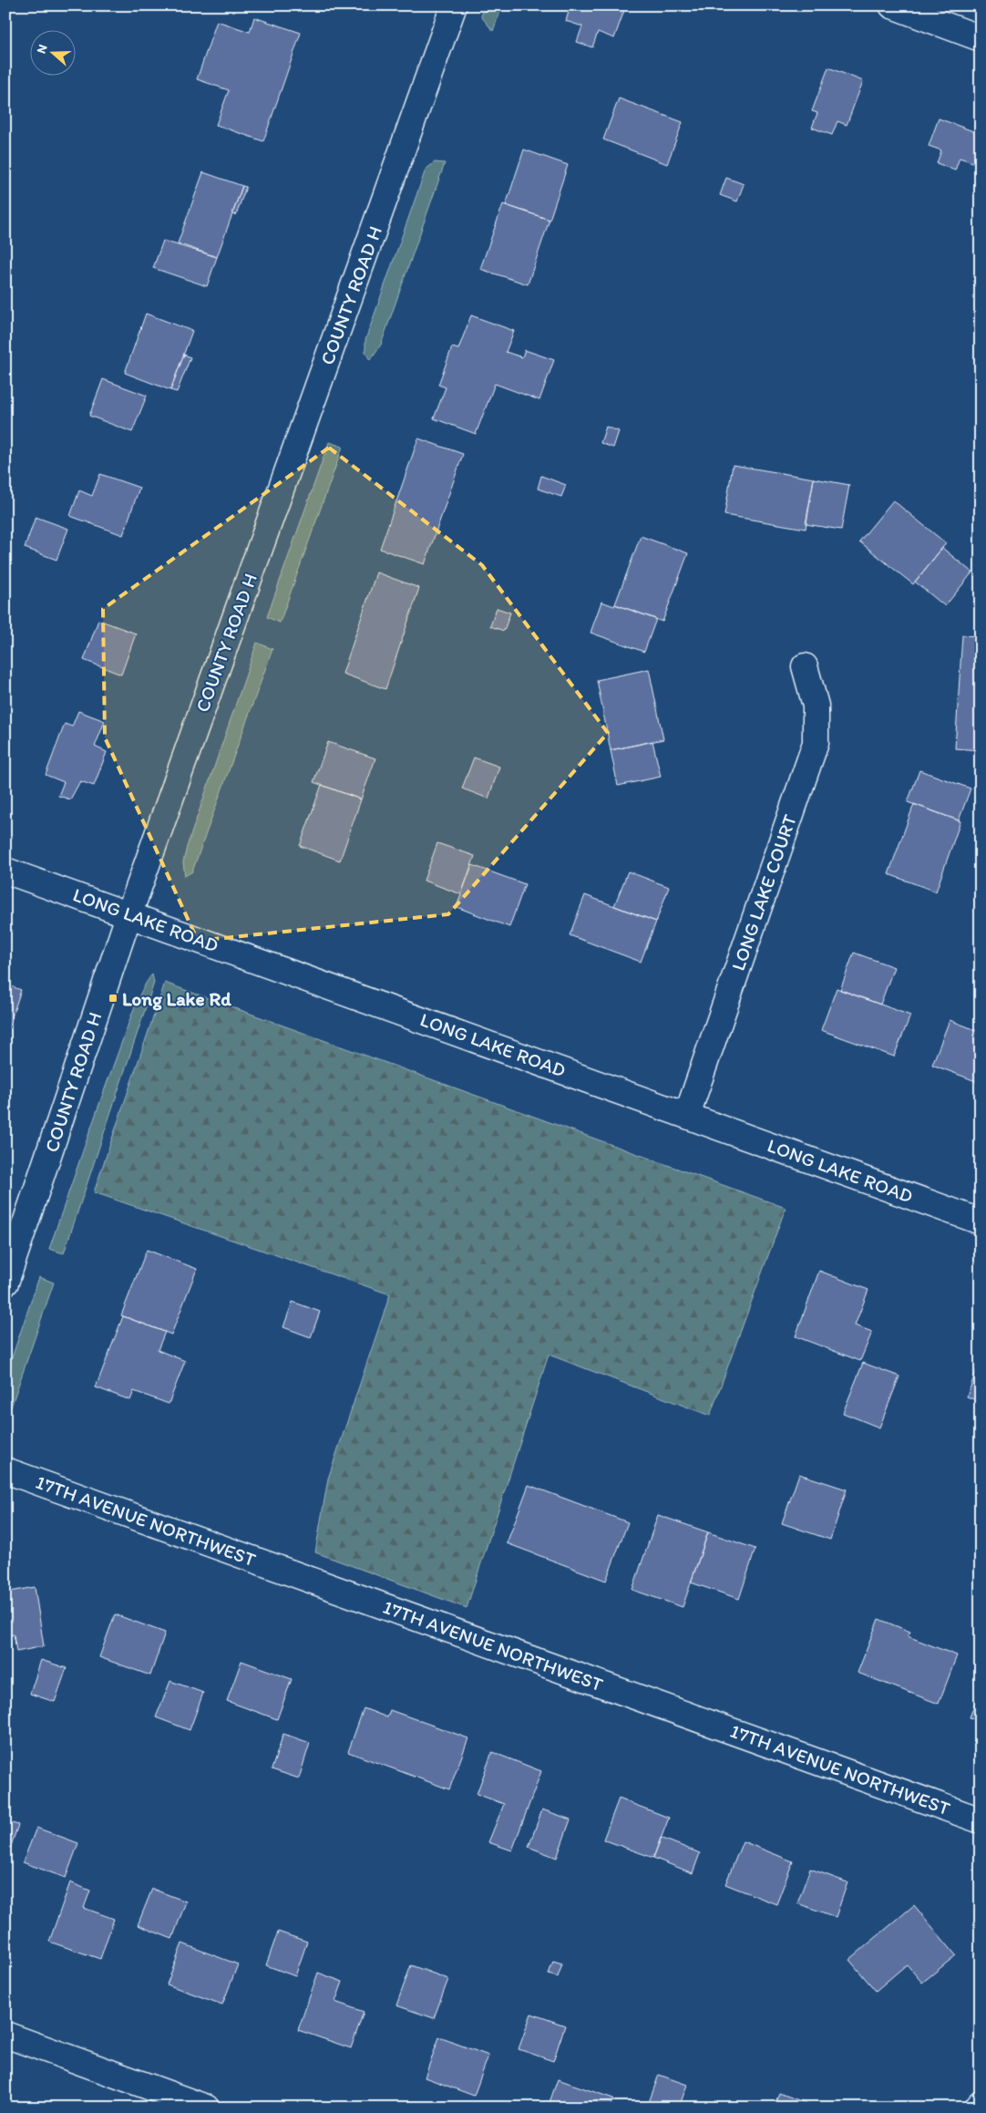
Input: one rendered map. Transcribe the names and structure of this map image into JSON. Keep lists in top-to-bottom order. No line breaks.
{"streets":{"street":["COUNTY ROAD H","LONG LAKE COURT","LONG LAKE ROAD","17TH AVENUE NORTHWEST"]},"crossings":[["COUNTY ROAD H","LONG LAKE ROAD"],["LONG LAKE COURT","LONG LAKE ROAD"]],"places":{"transit":["Long Lake Rd"]},"north":"left"}
